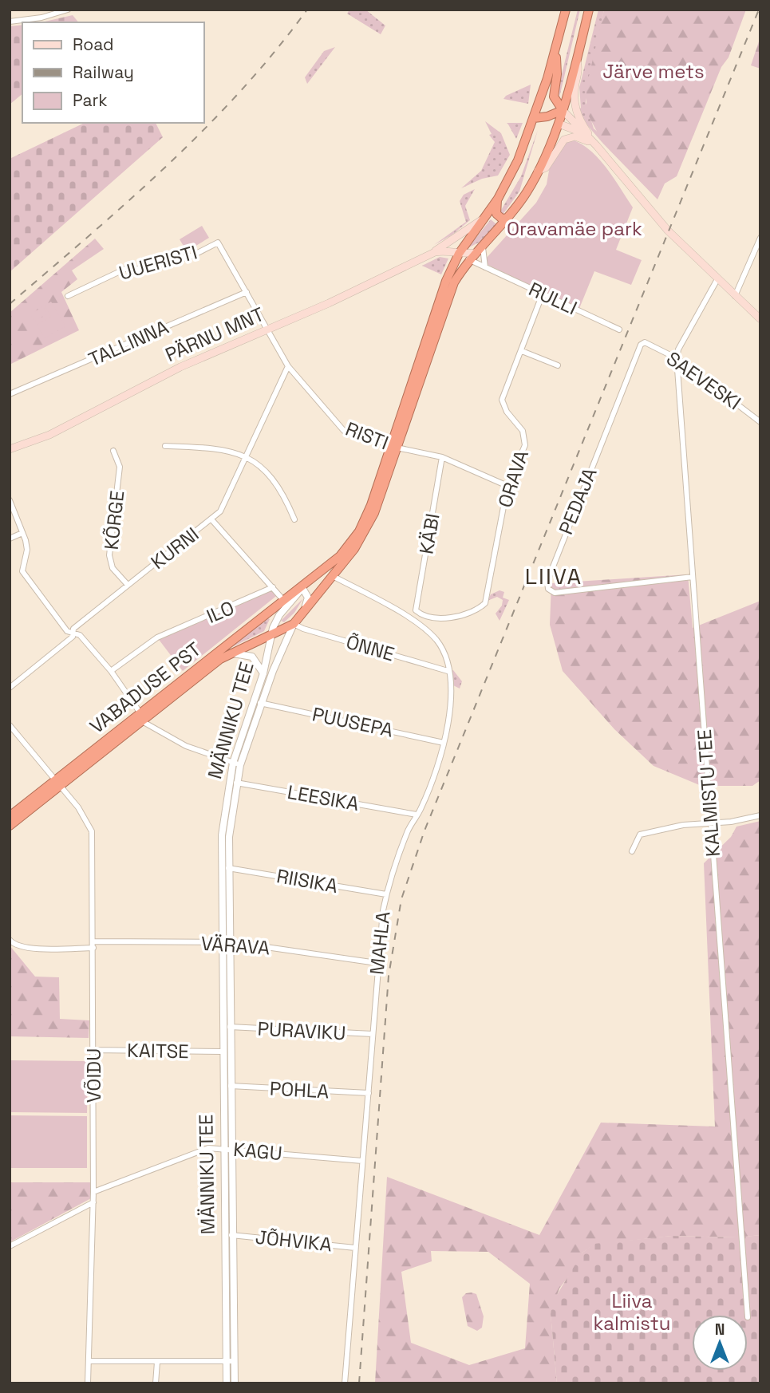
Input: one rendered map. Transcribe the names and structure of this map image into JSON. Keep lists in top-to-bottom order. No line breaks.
{"streets":{"highway":["PÄRNU MNT","VABADUSE PST","MÄNNIKU TEE"],"street":["UUERISTI","RULLI","TALLINNA","SAEVESKI","RISTI","ORAVA","PEDAJA","KÕRGE","KÄBI","KURNI","ILO","ÕNNE","PUUSEPA","KALMISTU TEE","LEESIKA","RIISIKA","MAHLA","VÄRAVA","PURAVIKU","KAITSE","VÕIDU","POHLA","KAGU","JÕHVIKA"]},"crossings":[["UUERISTI","PÄRNU MNT"],["UUERISTI","TALLINNA"],["UUERISTI","RISTI"],["RULLI","PÄRNU MNT"],["RULLI","ORAVA"],["RULLI","MÄNNIKU TEE"],["PÄRNU MNT","RISTI"],["PÄRNU MNT","MÄNNIKU TEE"],["SAEVESKI","PEDAJA"],["SAEVESKI","KALMISTU TEE"],["RISTI","ORAVA"],["RISTI","KÄBI"],["RISTI","KURNI"],["RISTI","MÄNNIKU TEE"],["ORAVA","KÄBI"],["PEDAJA","KALMISTU TEE"],["KÕRGE","KURNI"],["ÕNNE","VABADUSE PST"],["ÕNNE","MÄNNIKU TEE"],["ÕNNE","MAHLA"],["VABADUSE PST","MÄNNIKU TEE"],["VABADUSE PST","VÕIDU"],["MÄNNIKU TEE","PUUSEPA"],["MÄNNIKU TEE","LEESIKA"],["MÄNNIKU TEE","RIISIKA"],["MÄNNIKU TEE","MAHLA"],["MÄNNIKU TEE","VÄRAVA"],["MÄNNIKU TEE","PURAVIKU"],["MÄNNIKU TEE","KAITSE"],["MÄNNIKU TEE","POHLA"],["MÄNNIKU TEE","KAGU"],["MÄNNIKU TEE","JÕHVIKA"],["PUUSEPA","MAHLA"],["LEESIKA","MAHLA"],["RIISIKA","MAHLA"],["MAHLA","VÄRAVA"],["MAHLA","PURAVIKU"],["MAHLA","POHLA"],["MAHLA","KAGU"],["MAHLA","JÕHVIKA"],["VÄRAVA","VÕIDU"],["KAITSE","VÕIDU"],["VÕIDU","KAGU"]],"districts":["LIIVA"],"parks":["Järve mets","Oravamäe park","Liiva kalmistu"],"legend":["Road","Railway","Park"],"north":"top"}
